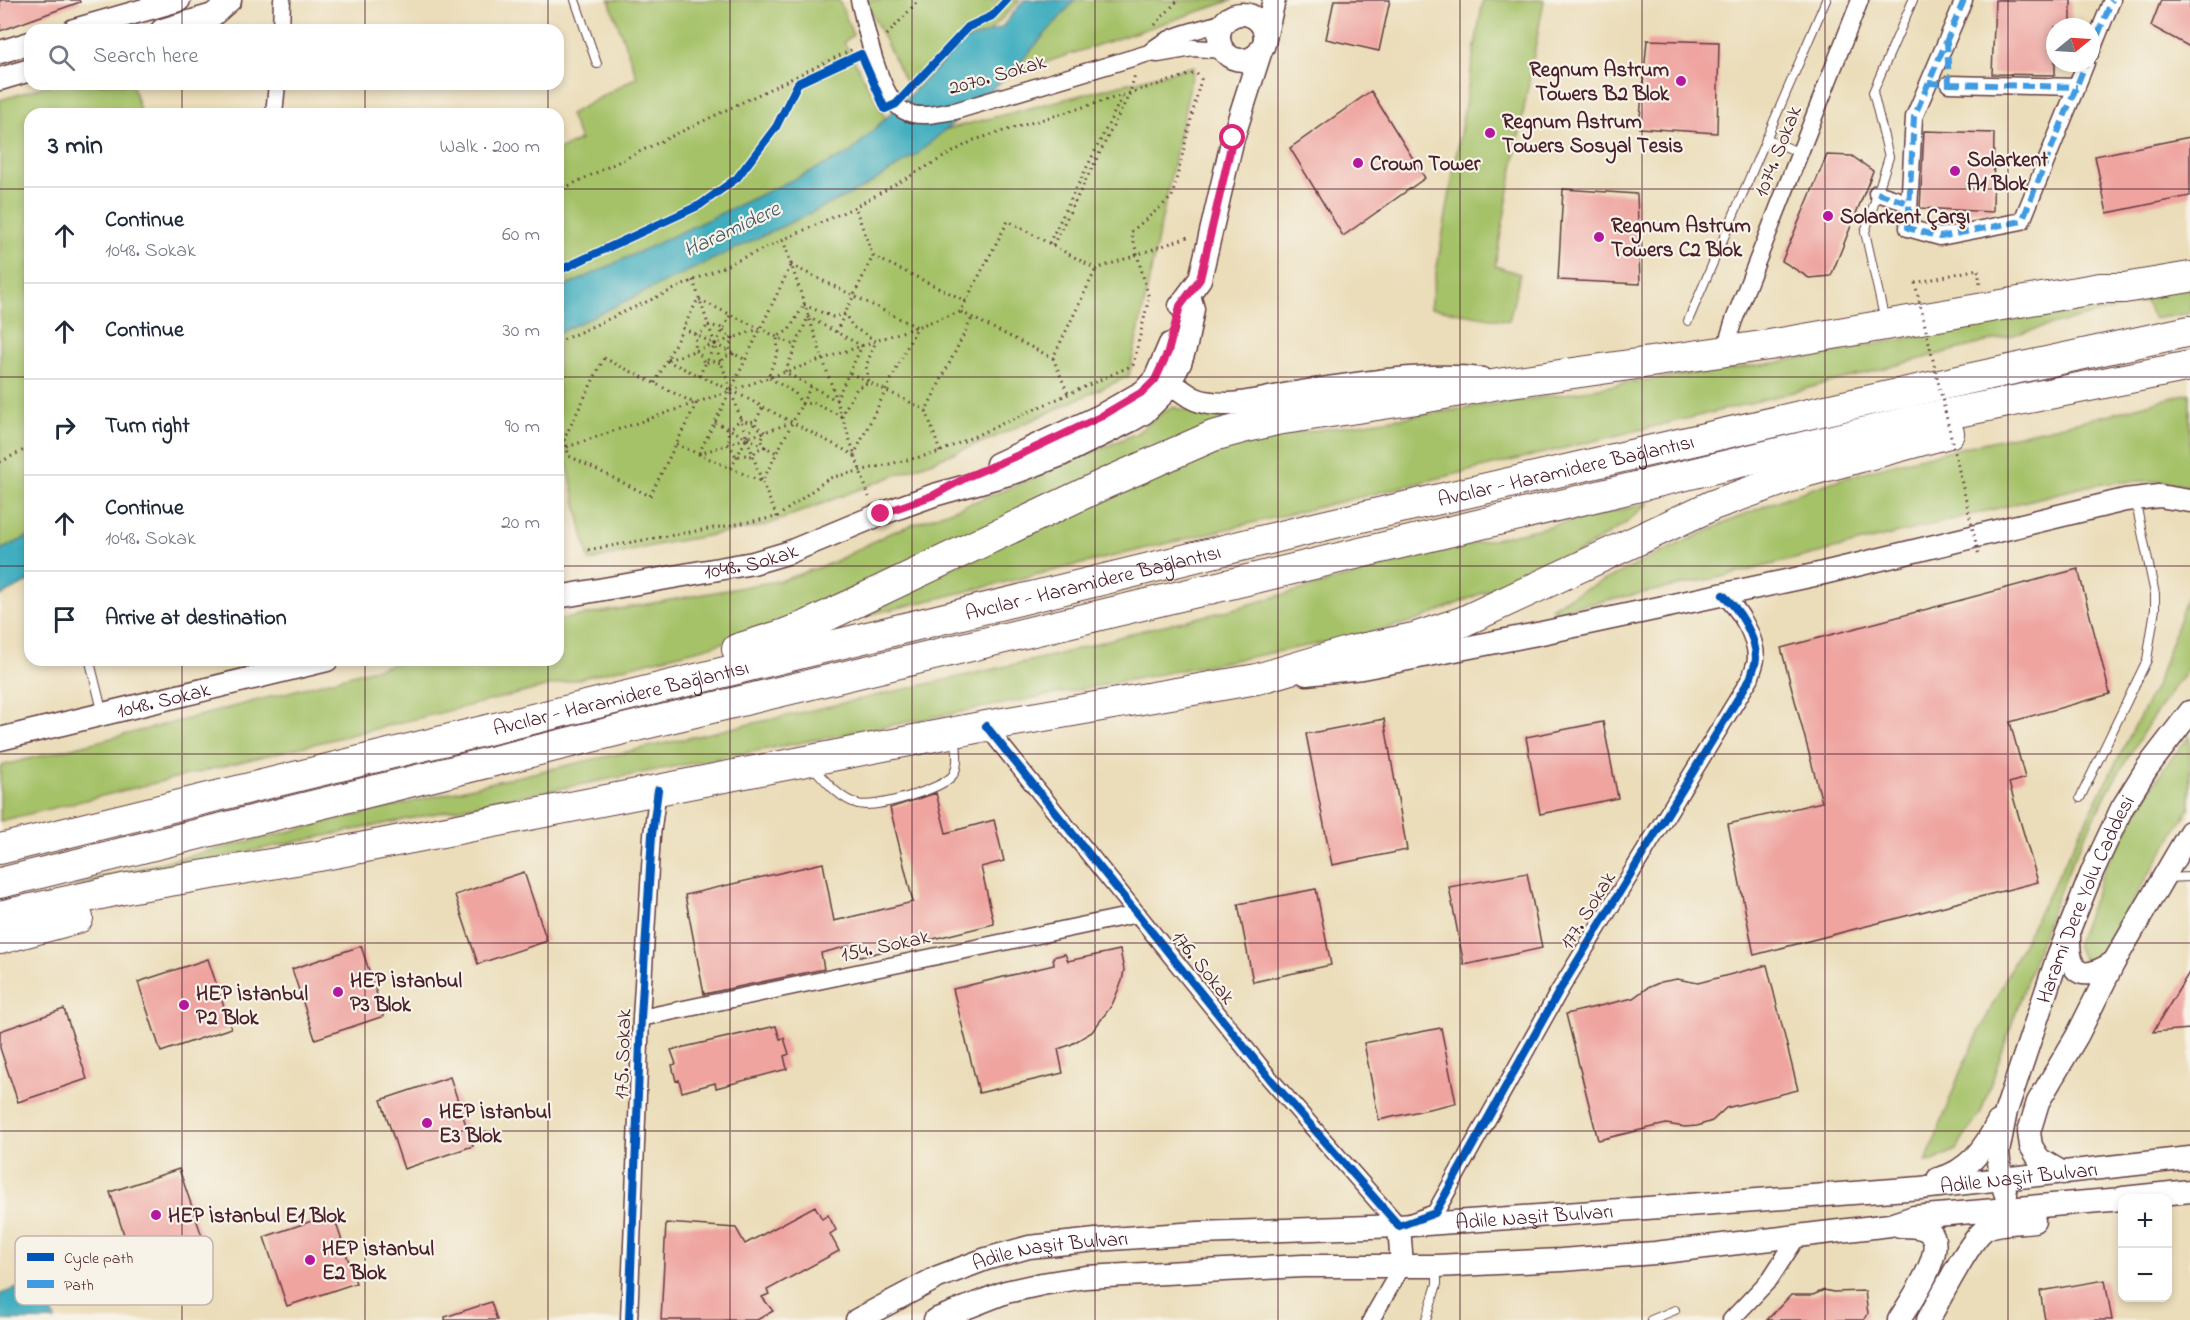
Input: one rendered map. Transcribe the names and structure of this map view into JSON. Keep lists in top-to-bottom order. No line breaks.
{"streets":{"highway":["Avcılar - Haramidere Bağlantısı"],"main road":["1048. Sokak","Harami Dere Yolu Caddesi","Adile Naşit Bulvarı"],"street":["2070. Sokak","1074. Sokak","177. Sokak","154. Sokak","176. Sokak","175. Sokak"]},"crossings":[["177. Sokak","176. Sokak"],["177. Sokak","Adile Naşit Bulvarı"],["154. Sokak","176. Sokak"],["154. Sokak","175. Sokak"],["176. Sokak","Adile Naşit Bulvarı"]],"water":["Haramidere"],"places":["Regnum Astrum Towers B2 Blok","Regnum Astrum Towers Sosyal Tesis","Crown Tower","Solarkent A1 Blok","Solarkent Çarşı","Regnum Astrum Towers C2 Blok","HEP İstanbul P3 Blok","HEP İstanbul P2 Blok","HEP İstanbul E3 Blok","HEP İstanbul E1 Blok","HEP İstanbul E2 Blok"],"legend":["Cycle path","Path"],"north":"right","page":{"search":"Search here","heading":["3 min","Walk · 200 m"],"list":[["Continue","1048. Sokak","60 m"],["Continue","30 m"],["Turn right","90 m"],["Continue","1048. Sokak","20 m"],"Arrive at destination"],"map_buttons":["+","−"]}}
